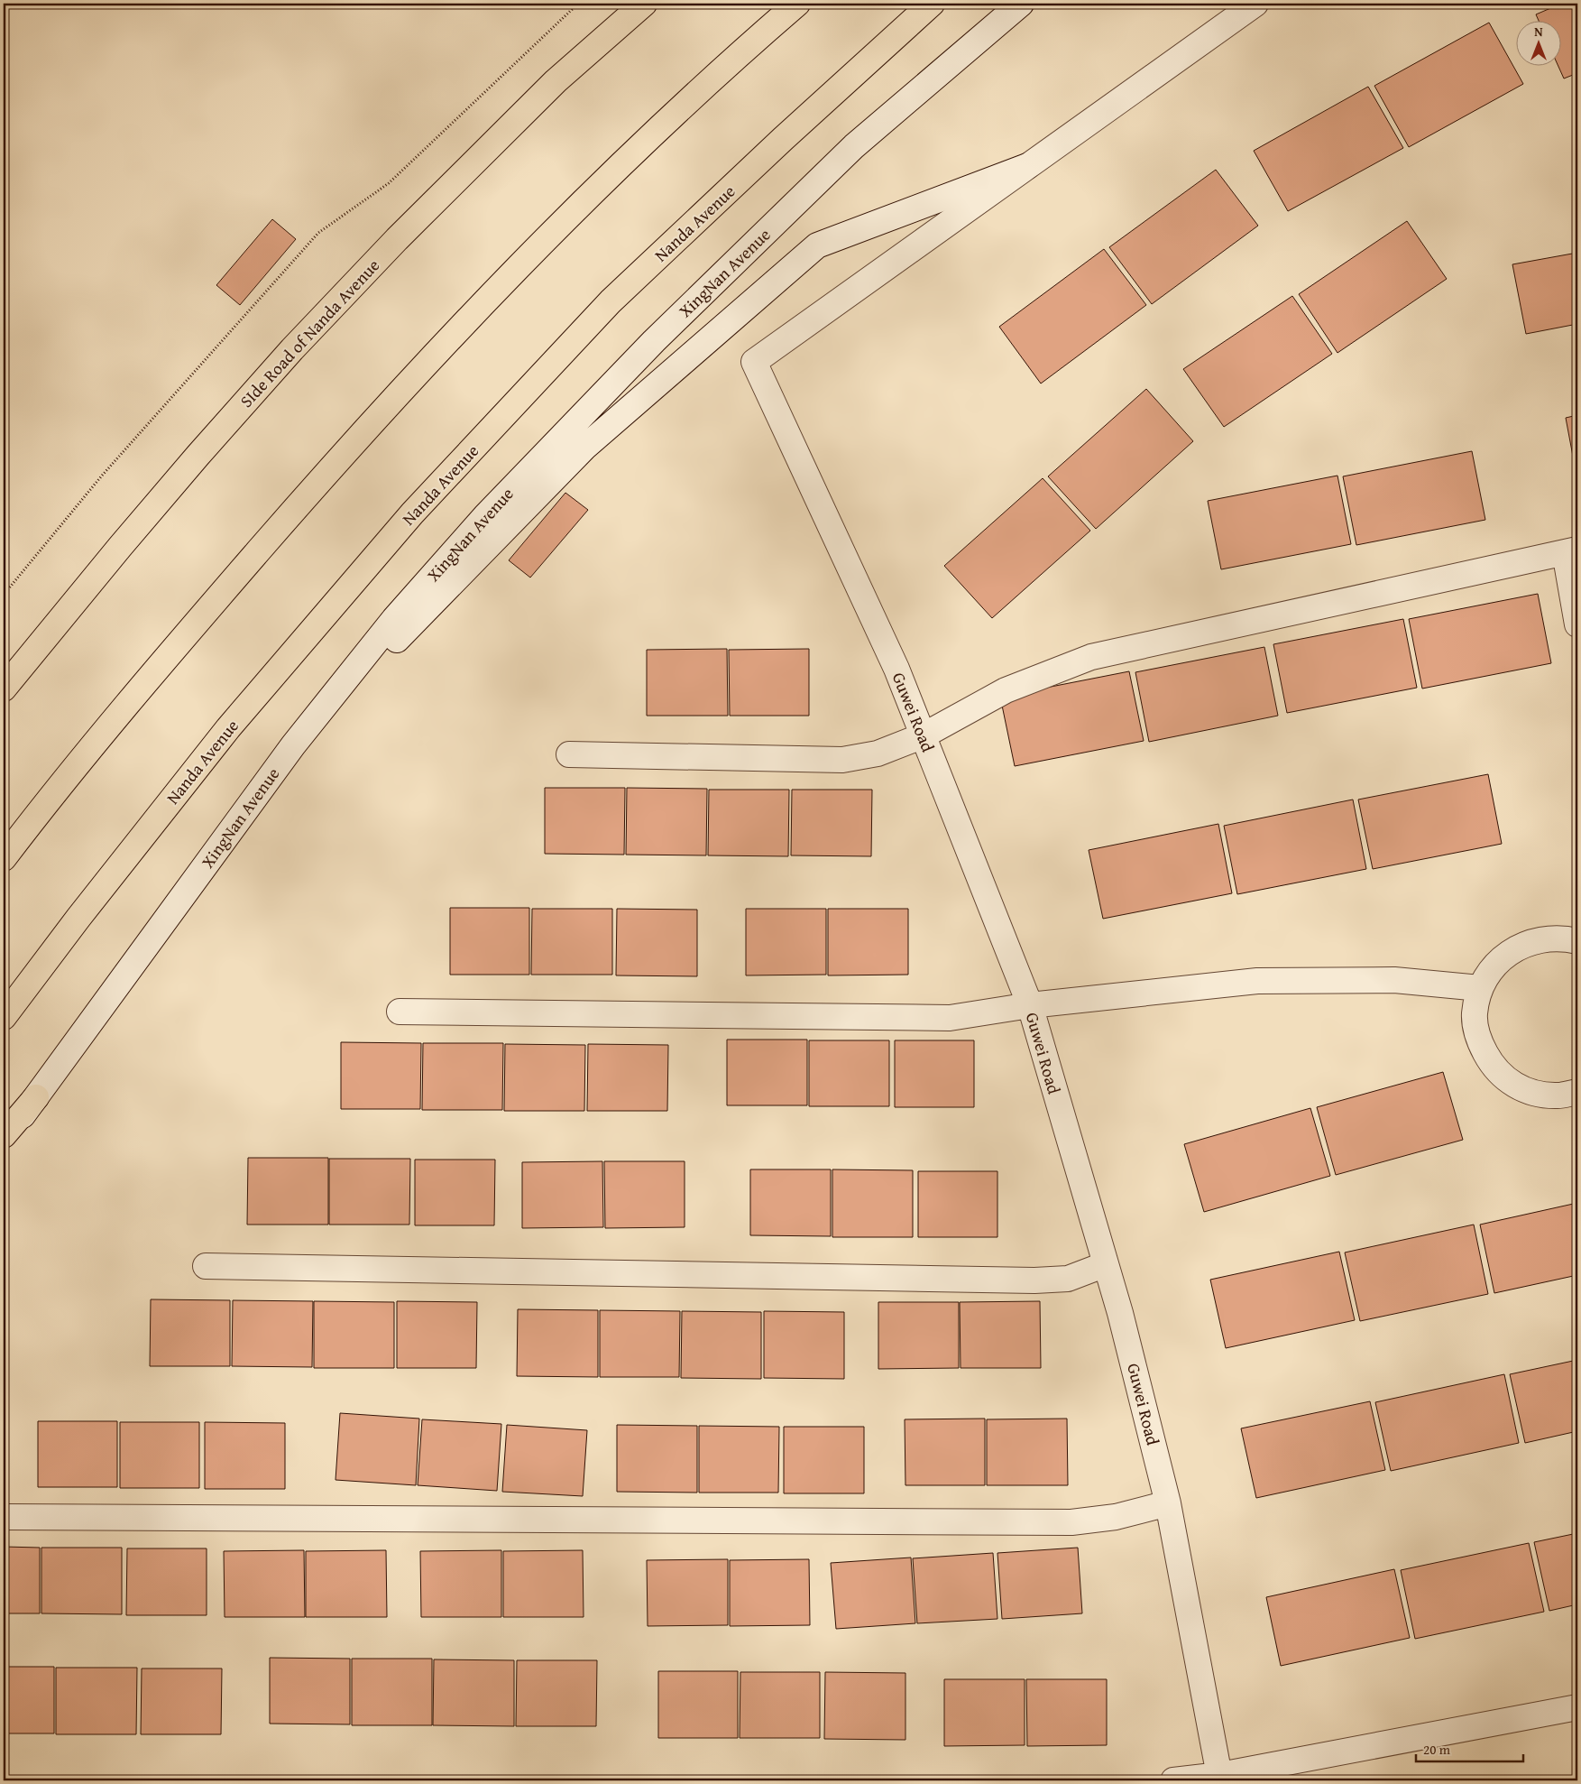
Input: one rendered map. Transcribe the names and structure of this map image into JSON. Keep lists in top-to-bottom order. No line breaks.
{"streets":{"main road":["Nanda Avenue","SIde Road of Nanda Avenue"],"street":["XingNan Avenue","Guwei Road"]},"scale_bar":"20 m","north":"top"}
